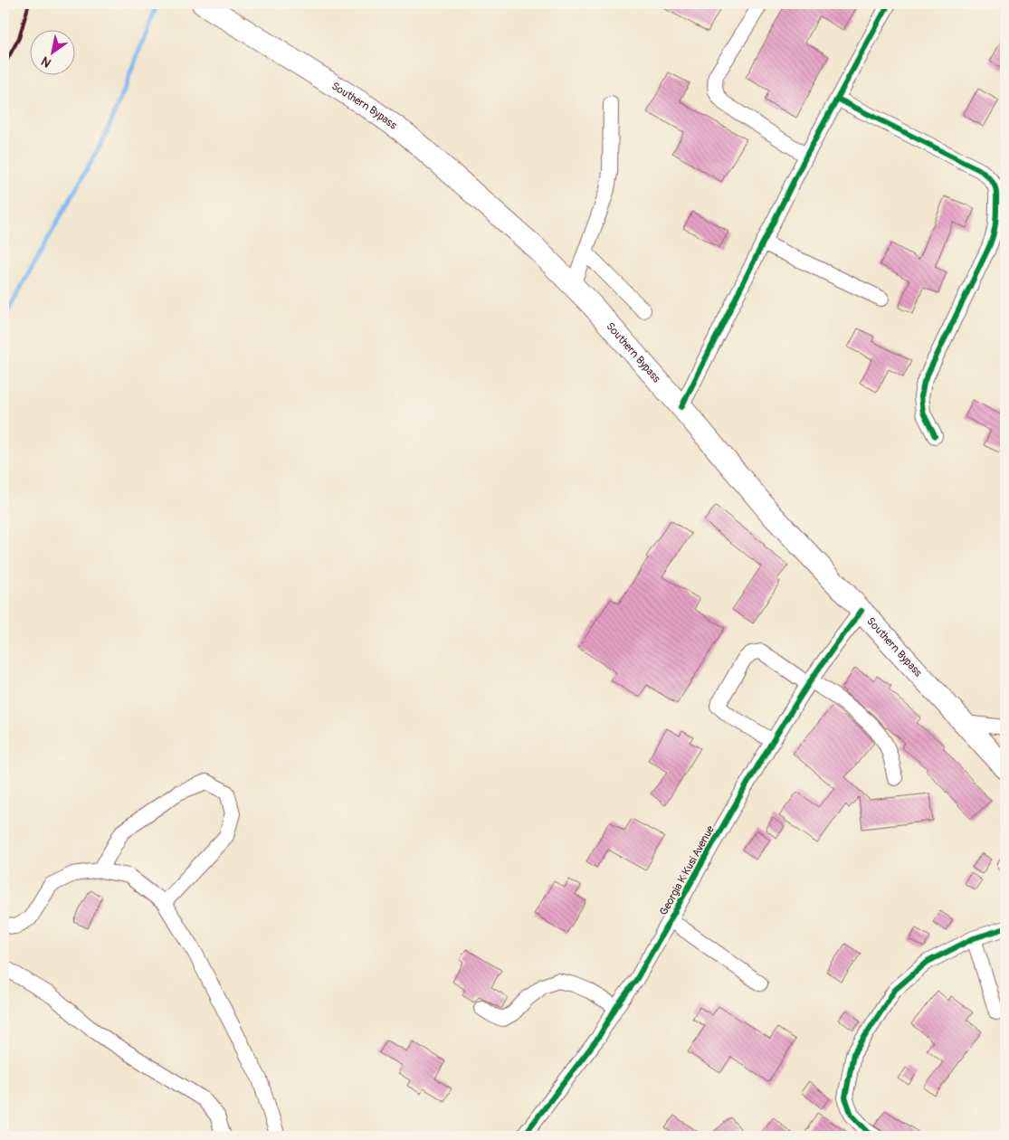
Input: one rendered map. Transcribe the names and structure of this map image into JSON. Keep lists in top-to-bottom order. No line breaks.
{"streets":{"highway":["Southern Bypass"],"street":["Georgia K Kusi Avenue"]},"crossings":[["Southern Bypass","Georgia K Kusi Avenue"]],"north":"bottom left"}
